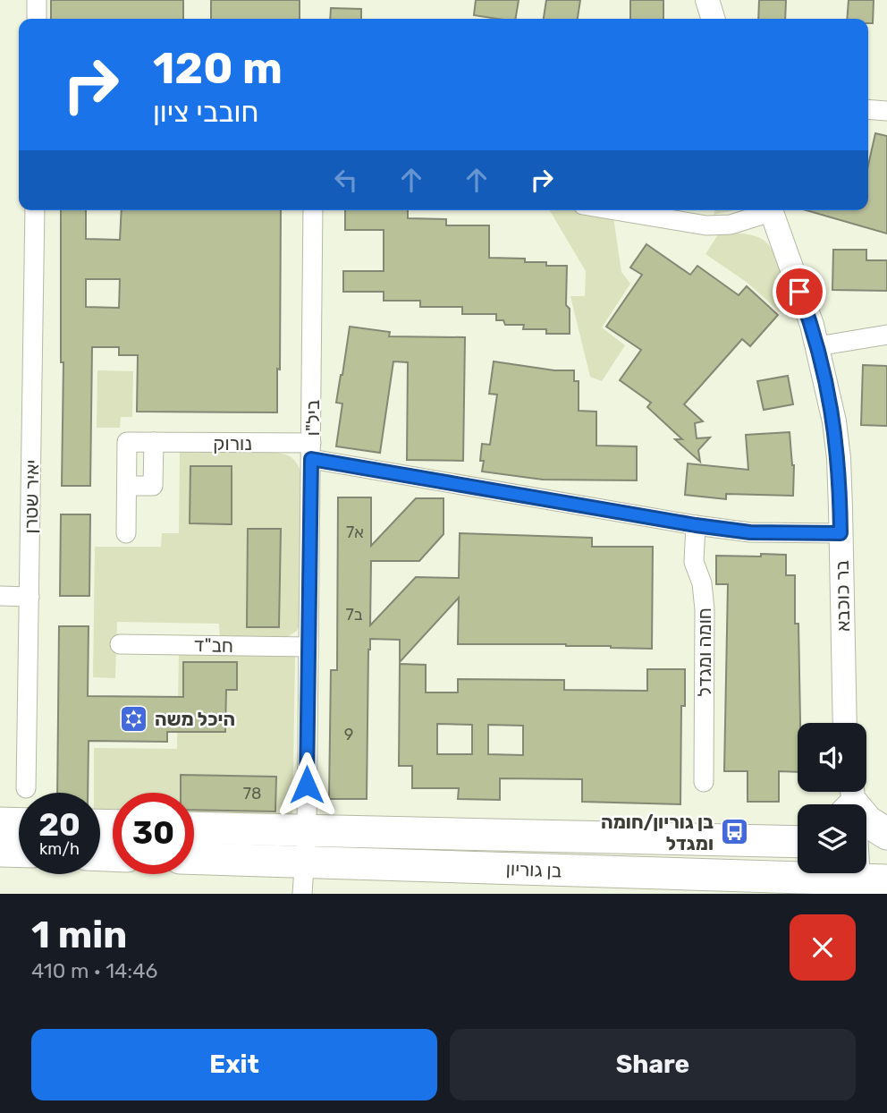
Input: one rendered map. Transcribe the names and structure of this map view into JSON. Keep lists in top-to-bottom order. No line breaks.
{"streets":{"main road":["בן גוריון"],"street":["ביל\"ו","נורוק","יאיר שטרן","בר כוכבא","חב\"ד","חומה ומגדל"]},"crossings":[["ביל\"ו","נורוק"],["ביל\"ו","חב\"ד"],["ביל\"ו","בן גוריון"],["נורוק","בר כוכבא"],["נורוק","חומה ומגדל"]],"places":{"synagogue":["היכל משה"],"bus stop":["בן גוריון/חומה ומגדל"]},"house_numbers":["7א","7ב","9","78"],"page":{"turn":["120 m","חובבי ציון"],"speed":"20 km/h","limit":"30","heading":["1 min","410 m · 14:46"],"buttons":["Exit","Share"]}}
